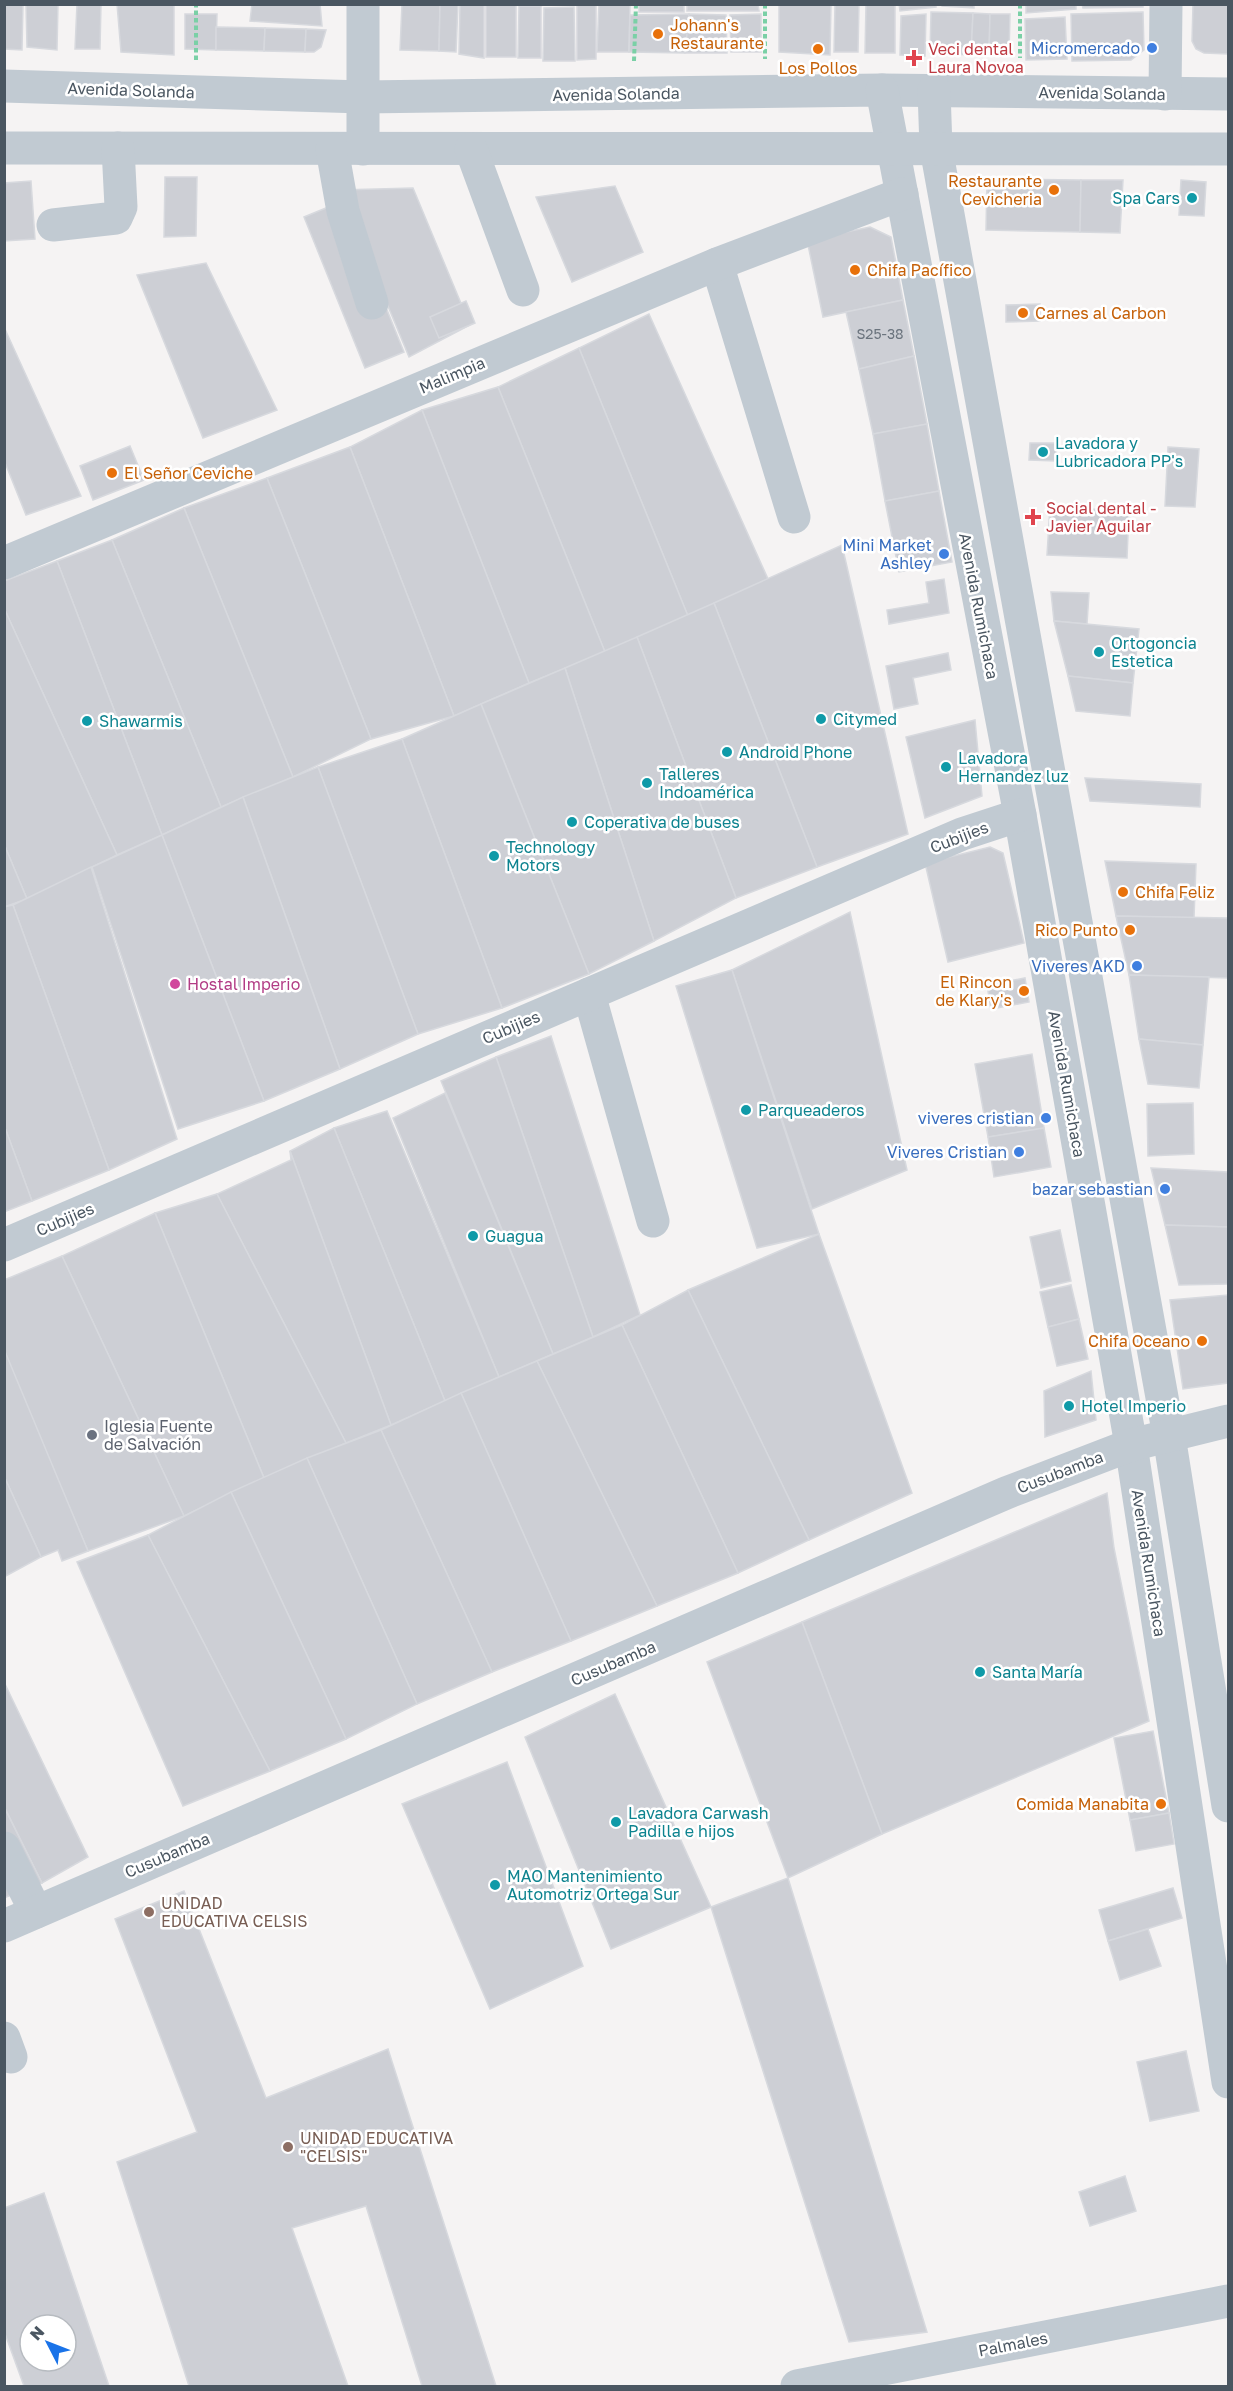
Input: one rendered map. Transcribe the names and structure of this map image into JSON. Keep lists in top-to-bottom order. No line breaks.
{"streets":{"street":["Avenida Solanda","Malimpia","Avenida Rumichaca","Cubijies","Cusubamba","Palmales"]},"crossings":[["Avenida Solanda","Avenida Rumichaca"],["Malimpia","Avenida Rumichaca"],["Avenida Rumichaca","Cubijies"],["Avenida Rumichaca","Cusubamba"]],"places":{"other":["Johann's Restaurante","Micromercado","Los Pollos","Restaurante Cevicheria","Spa Cars","Chifa Pacífico","Carnes al Carbon","Lavadora y Lubricadora PP's","El Señor Ceviche","Mini Market Ashley","Ortogoncia Estetica","Citymed","Shawarmis","Android Phone","Lavadora Hernandez luz","Talleres Indoamérica","Coperativa de buses","Technology Motors","Chifa Feliz","Rico Punto","Viveres AKD","Hostal Imperio","El Rincon de Klary's","Parqueaderos","viveres cristian","Viveres Cristian","bazar sebastian","Guagua","Chifa Oceano","Hotel Imperio","Iglesia Fuente de Salvación","Santa María","Comida Manabita","Lavadora Carwash Padilla e hijos","MAO Mantenimiento Automotriz Ortega Sur","UNIDAD EDUCATIVA CELSIS","UNIDAD EDUCATIVA \"CELSIS\""],"health":["Veci dental Laura Novoa","Social dental - Javier Aguilar"]},"house_numbers":["S25-38"],"north":"top left"}
